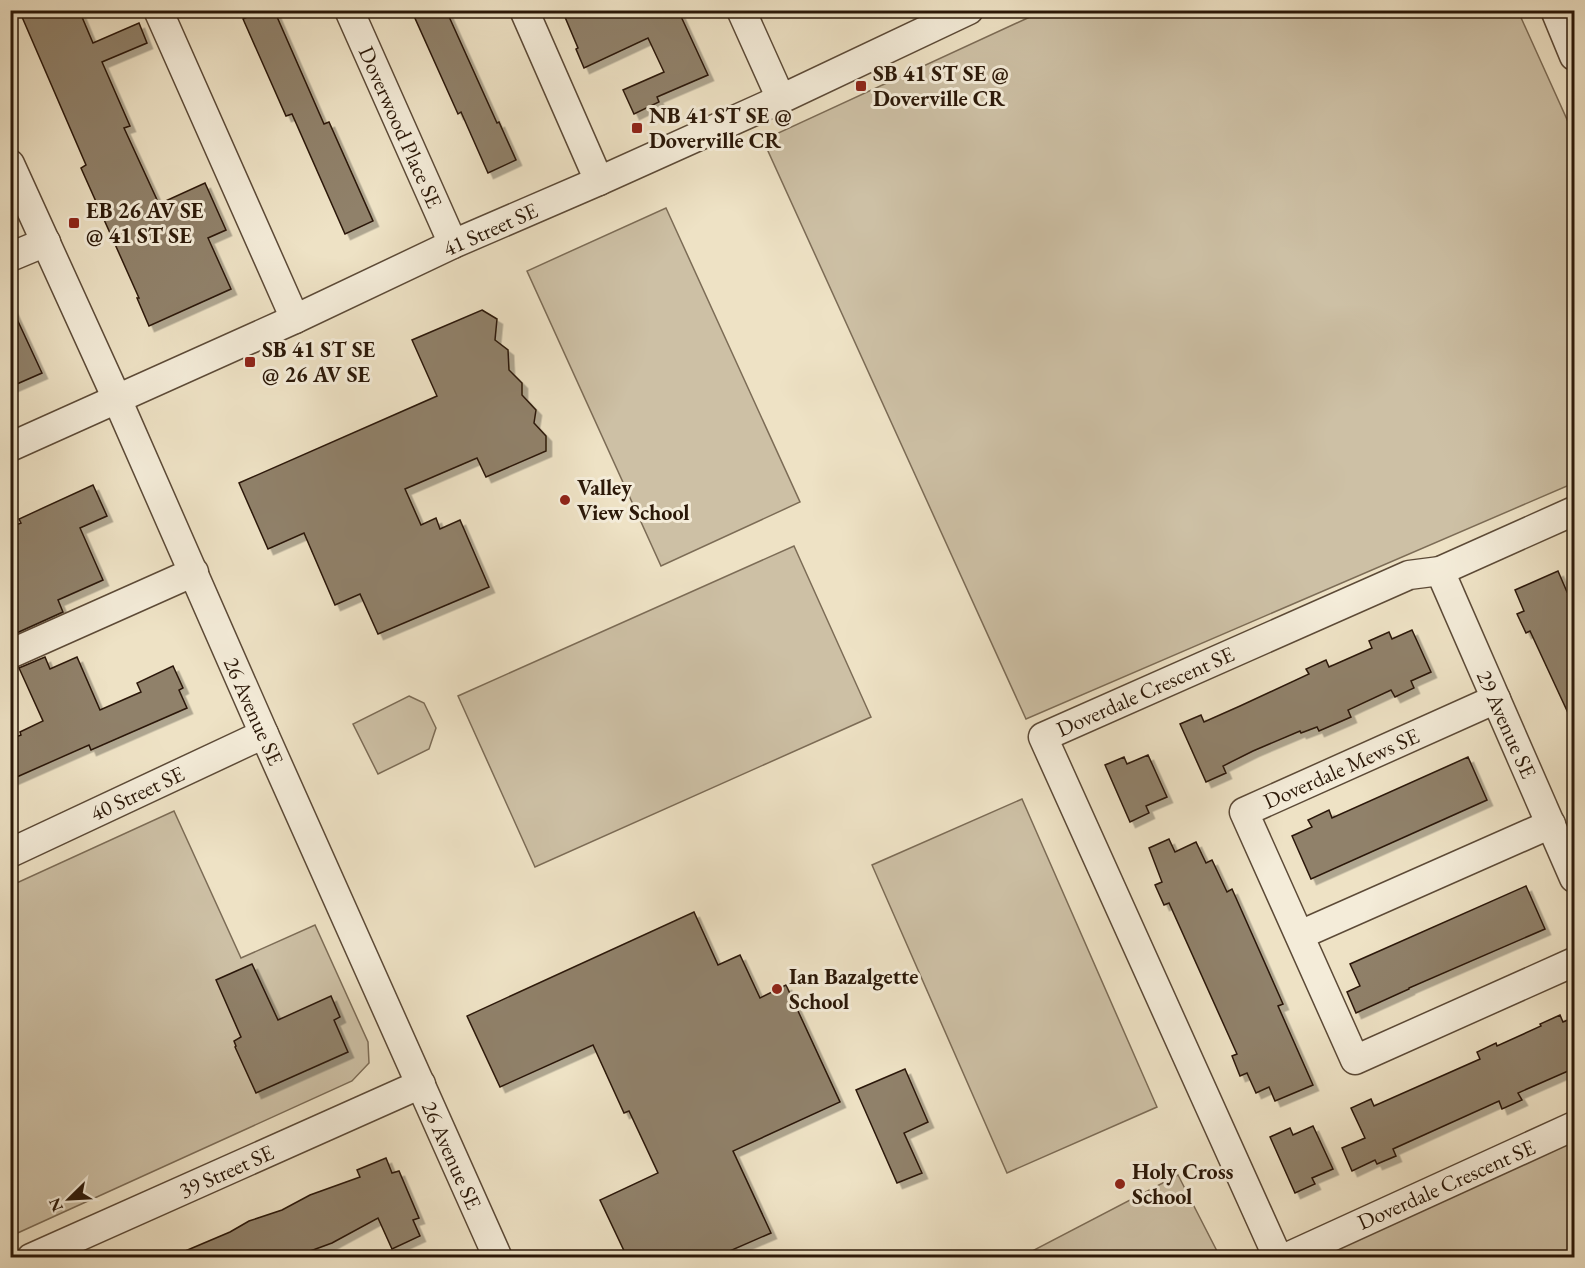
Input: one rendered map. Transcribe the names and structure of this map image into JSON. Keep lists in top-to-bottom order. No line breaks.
{"streets":{"street":["Doverwood Place SE","41 Street SE","Doverdale Crescent SE","26 Avenue SE","29 Avenue SE","Doverdale Mews SE","40 Street SE","39 Street SE"]},"crossings":[["Doverwood Place SE","41 Street SE"],["41 Street SE","26 Avenue SE"],["Doverdale Crescent SE","29 Avenue SE"],["26 Avenue SE","40 Street SE"],["26 Avenue SE","39 Street SE"],["29 Avenue SE","Doverdale Mews SE"]],"places":{"transit":["SB 41 ST SE @ Doverville CR","NB 41 ST SE @ Doverville CR","EB 26 AV SE @ 41 ST SE","SB 41 ST SE @ 26 AV SE"],"other":["Valley View School","Ian Bazalgette School","Holy Cross School"]},"north":"bottom left"}
